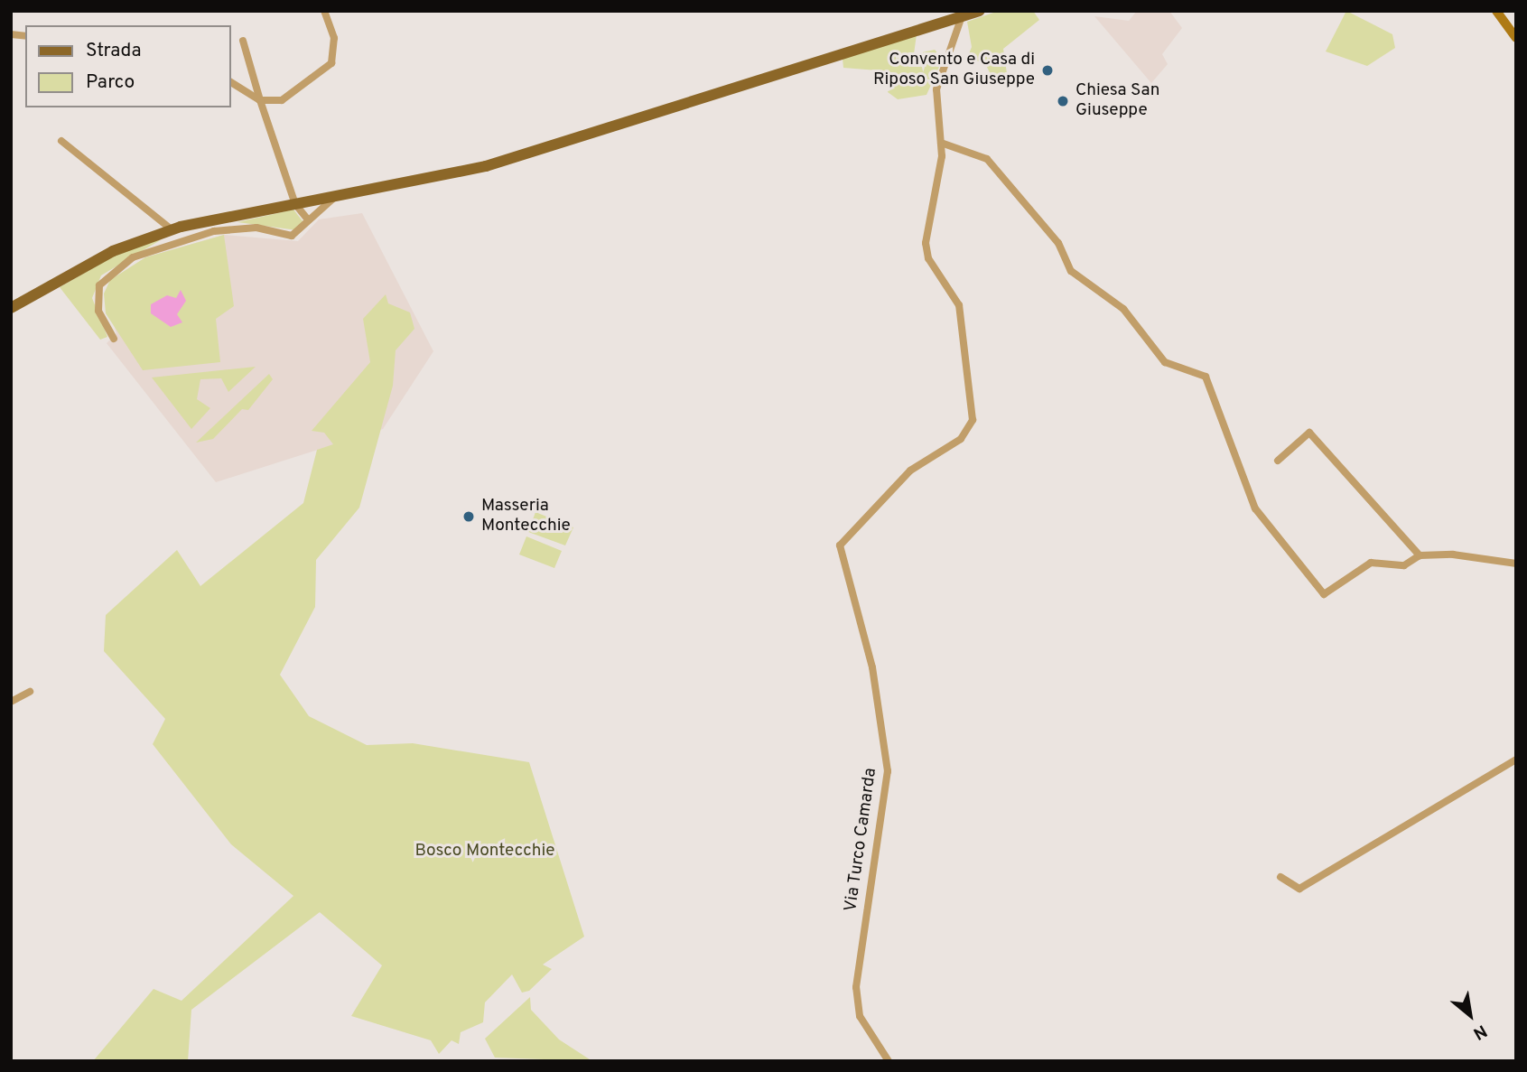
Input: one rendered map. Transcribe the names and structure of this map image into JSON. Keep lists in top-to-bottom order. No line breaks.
{"streets":{"street":["Via Turco Camarda"]},"parks":["Bosco Montecchie"],"places":["Convento e Casa di Riposo San Giuseppe","Chiesa San Giuseppe","Masseria Montecchie"],"legend":["Strada","Parco"],"north":"bottom right"}
